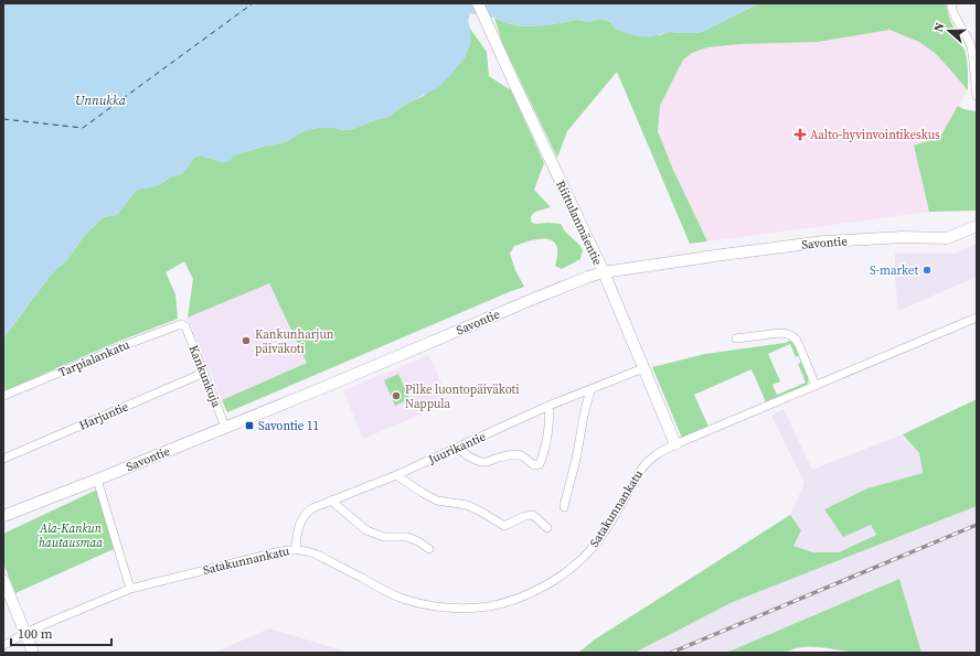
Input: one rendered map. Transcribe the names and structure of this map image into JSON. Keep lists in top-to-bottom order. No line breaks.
{"streets":{"street":["Riittulanmäentie","Savontie","Tarpialankatu","Kankunkuja","Harjuntie","Juurikantie","Satakunnankatu"]},"crossings":[["Riittulanmäentie","Savontie"],["Riittulanmäentie","Juurikantie"],["Riittulanmäentie","Satakunnankatu"],["Savontie","Kankunkuja"],["Tarpialankatu","Kankunkuja"],["Kankunkuja","Harjuntie"],["Juurikantie","Satakunnankatu"]],"water":["Unnukka"],"parks":["Ala-Kankun hautausmaa"],"places":{"health":["Aalto-hyvinvointikeskus"],"other":["S-market","Kankunharjun päiväkoti","Pilke luontopäiväkoti Nappula"],"transit":["Savontie 11"]},"scale_bar":"100 m","north":"left"}
